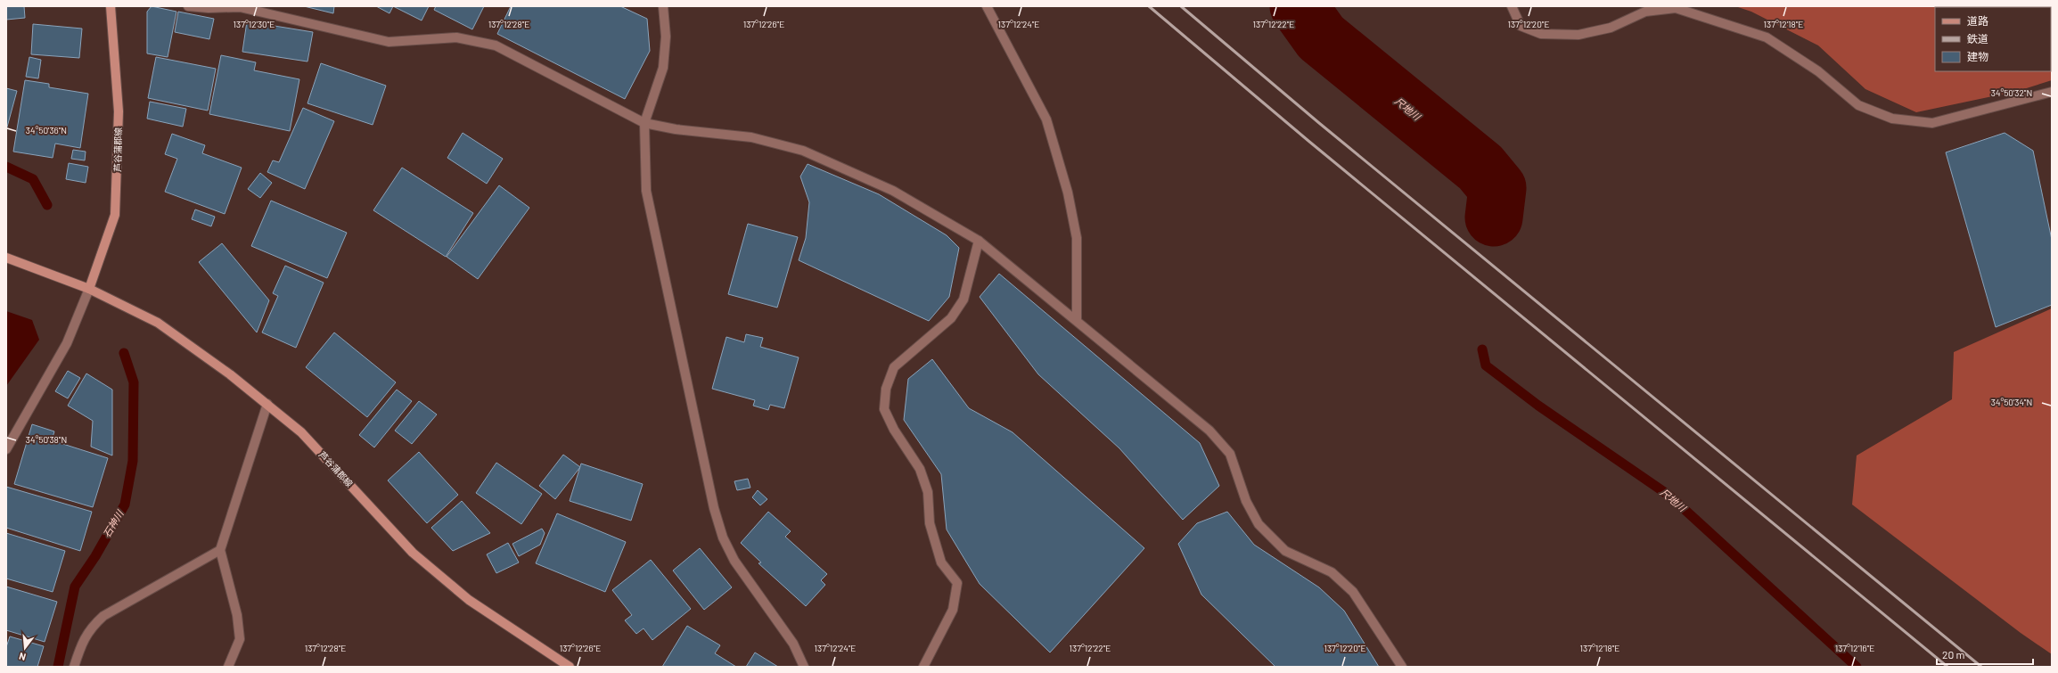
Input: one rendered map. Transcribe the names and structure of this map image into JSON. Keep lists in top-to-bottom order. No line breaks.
{"streets":{"main road":["芦谷蒲郡線"]},"water":["尺地川","石神川"],"legend":["道路","鉄道","建物"],"scale_bar":"20 m","north":"bottom","coordinates":["137°12'30\"E","137°12'28\"E","137°12'26\"E","137°12'24\"E","137°12'22\"E","137°12'20\"E","137°12'18\"E","34°50'32\"N","34°50'36\"N","34°50'34\"N","34°50'38\"N","137°12'16\"E"]}
